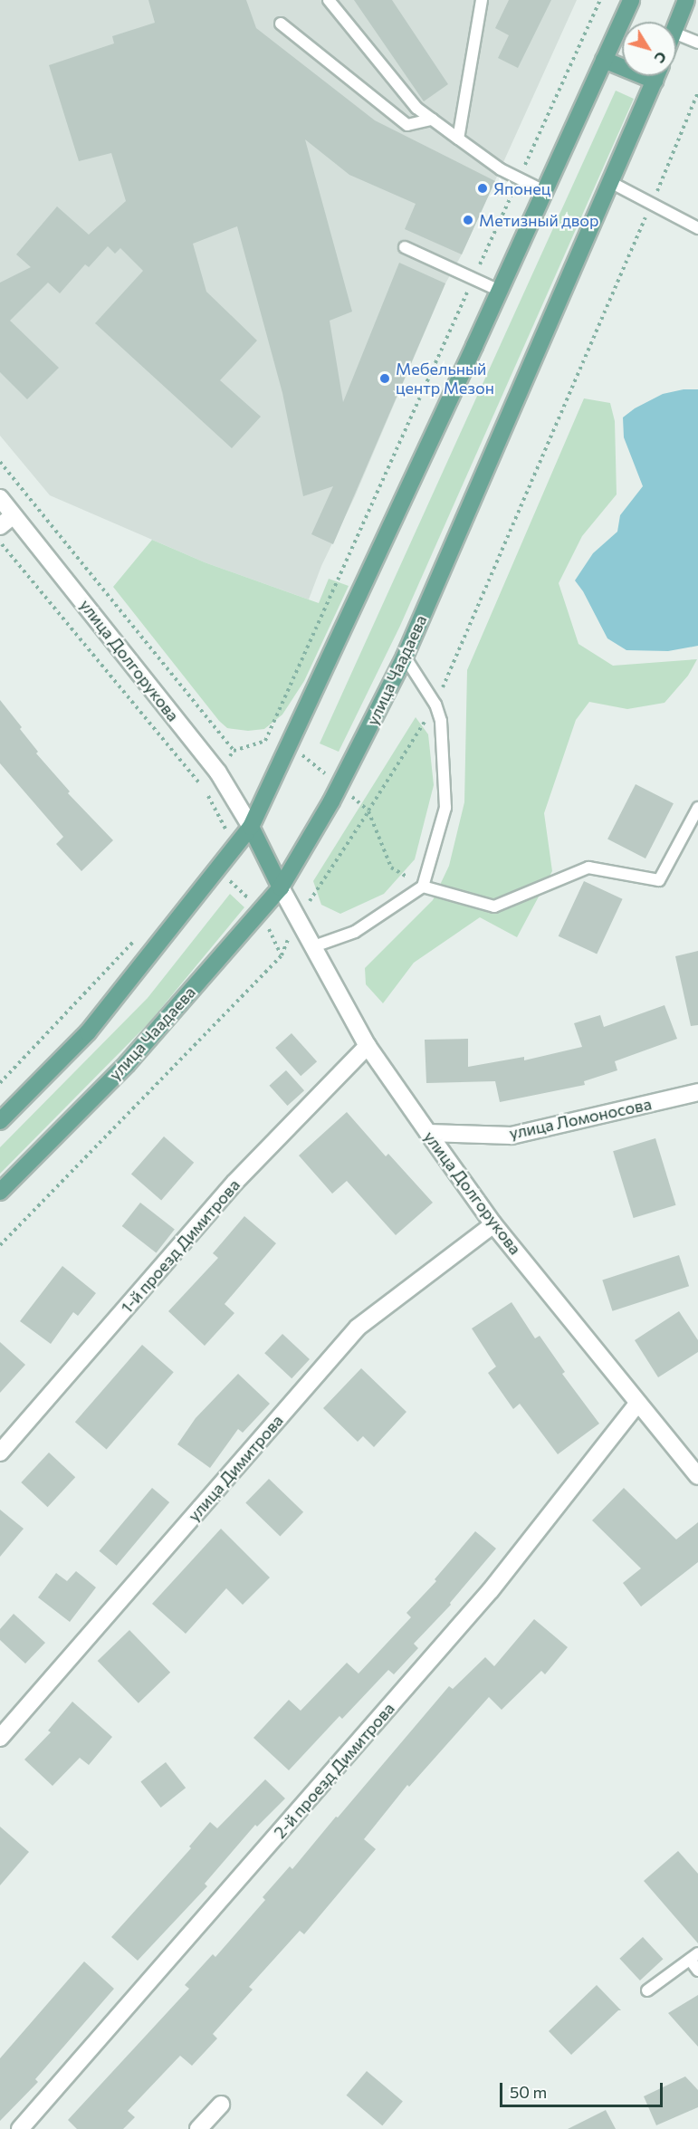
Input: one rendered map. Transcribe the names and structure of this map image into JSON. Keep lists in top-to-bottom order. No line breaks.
{"streets":{"main road":["улица Чаадаева"],"street":["улица Долгорукова","улица Ломоносова","1-й проезд Димитрова","улица Димитрова","2-й проезд Димитрова"]},"crossings":[["улица Долгорукова","улица Чаадаева"],["улица Долгорукова","улица Ломоносова"],["улица Долгорукова","1-й проезд Димитрова"],["улица Долгорукова","улица Димитрова"],["улица Долгорукова","2-й проезд Димитрова"]],"places":["Японец","Метизный двор","Мебельный центр Мезон"],"scale_bar":"50 m","north":"bottom right"}
